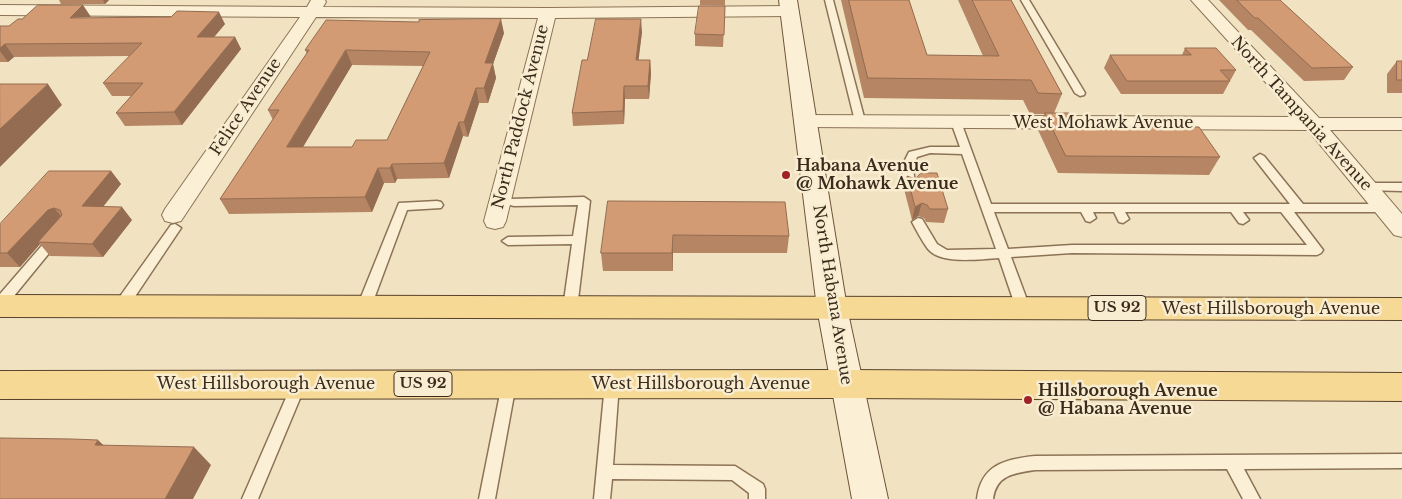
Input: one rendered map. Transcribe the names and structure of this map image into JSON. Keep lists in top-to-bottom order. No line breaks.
{"streets":{"main road":["US 92","West Hillsborough Avenue"],"street":["Felice Avenue","North Tampania Avenue","North Paddock Avenue","West Mohawk Avenue","North Habana Avenue"]},"crossings":[["North Tampania Avenue","West Mohawk Avenue"],["West Mohawk Avenue","North Habana Avenue"],["North Habana Avenue","West Hillsborough Avenue"]],"places":["Habana Avenue @ Mohawk Avenue","Hillsborough Avenue @ Habana Avenue"]}
